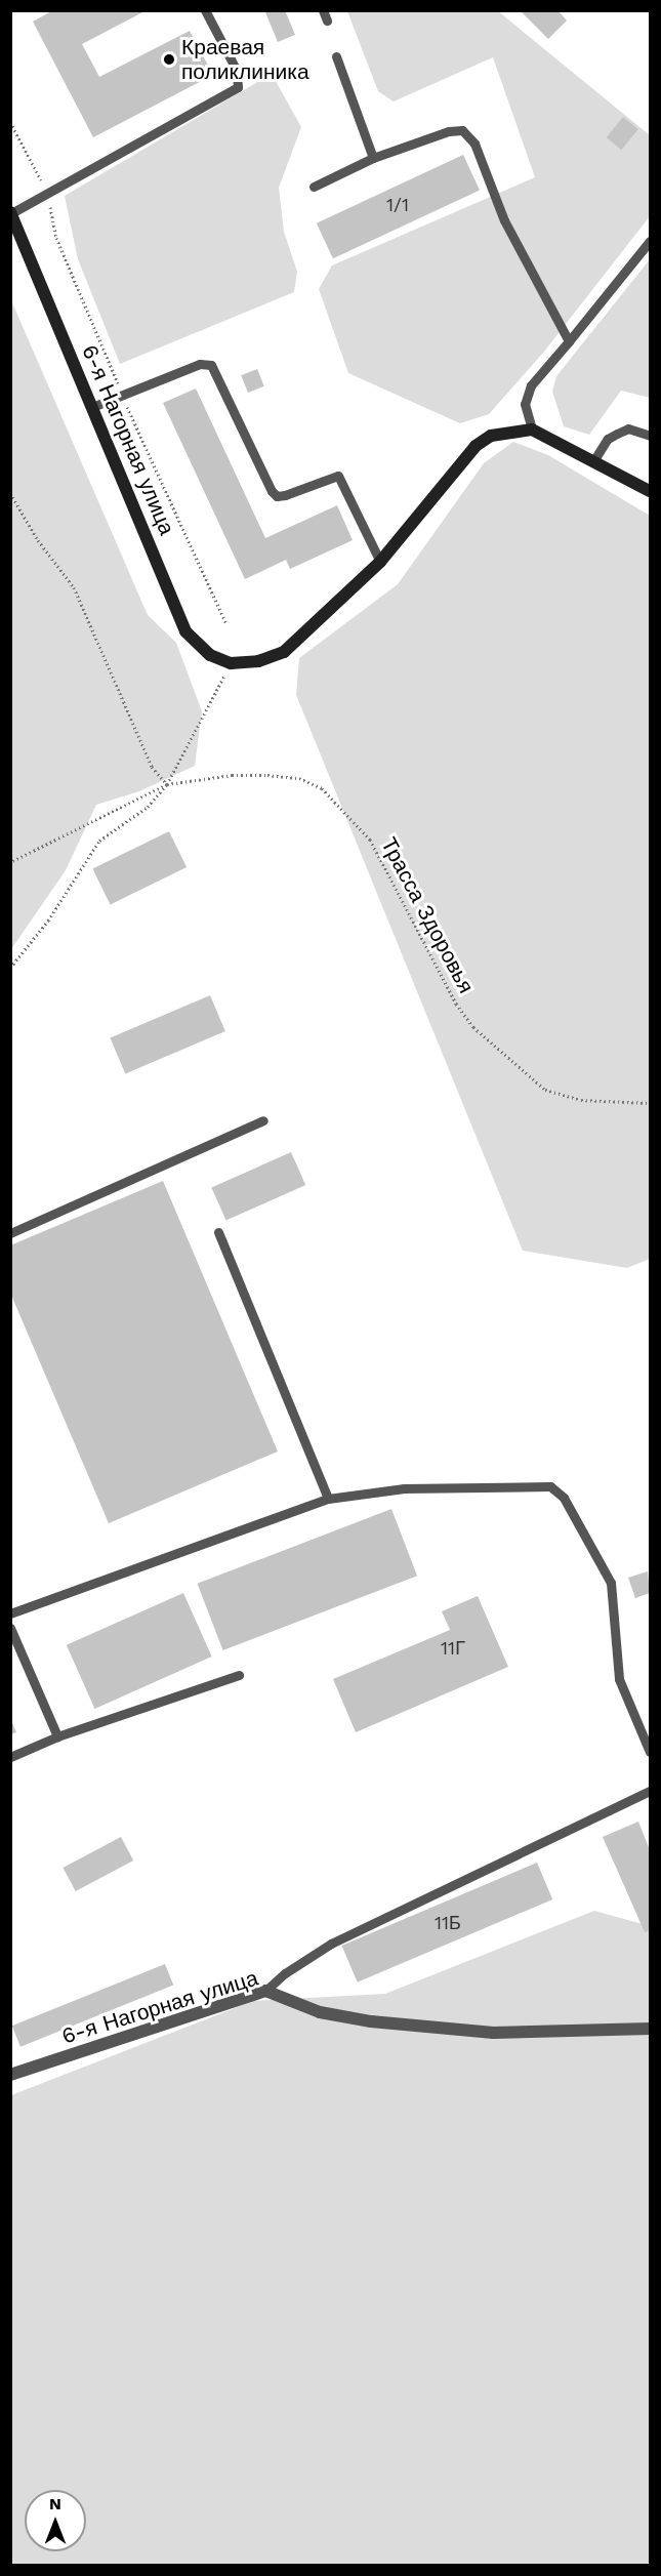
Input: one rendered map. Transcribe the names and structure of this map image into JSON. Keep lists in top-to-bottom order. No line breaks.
{"streets":{"street":["6-я Нагорная улица"],"path":["Трасса Здоровья"]},"places":["Краевая поликлиника"],"house_numbers":["1/1","11Г","11Б"],"north":"top"}
